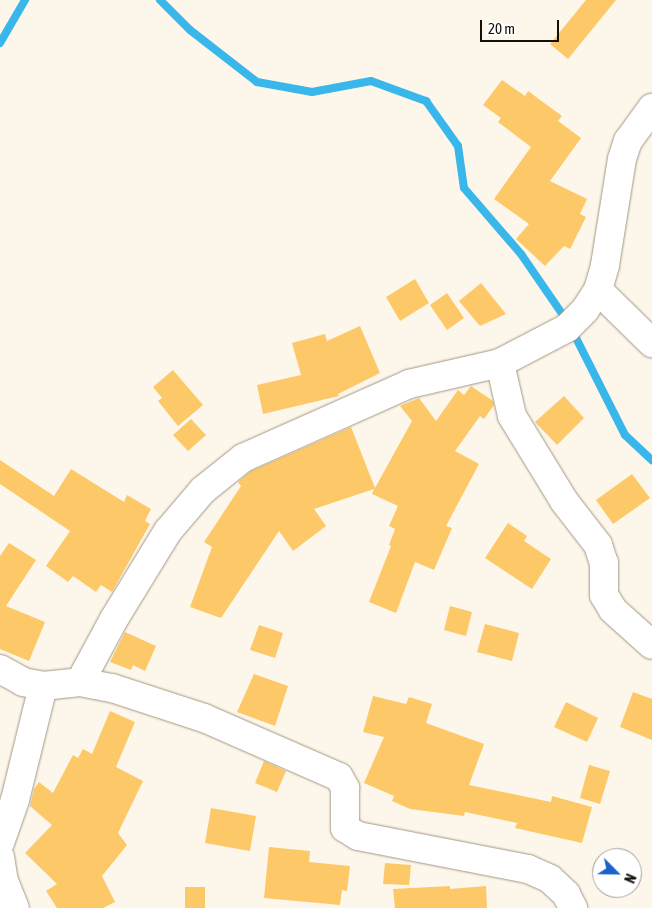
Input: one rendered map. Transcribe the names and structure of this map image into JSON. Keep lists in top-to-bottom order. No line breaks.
{"scale_bar":"20 m","north":"bottom right"}
